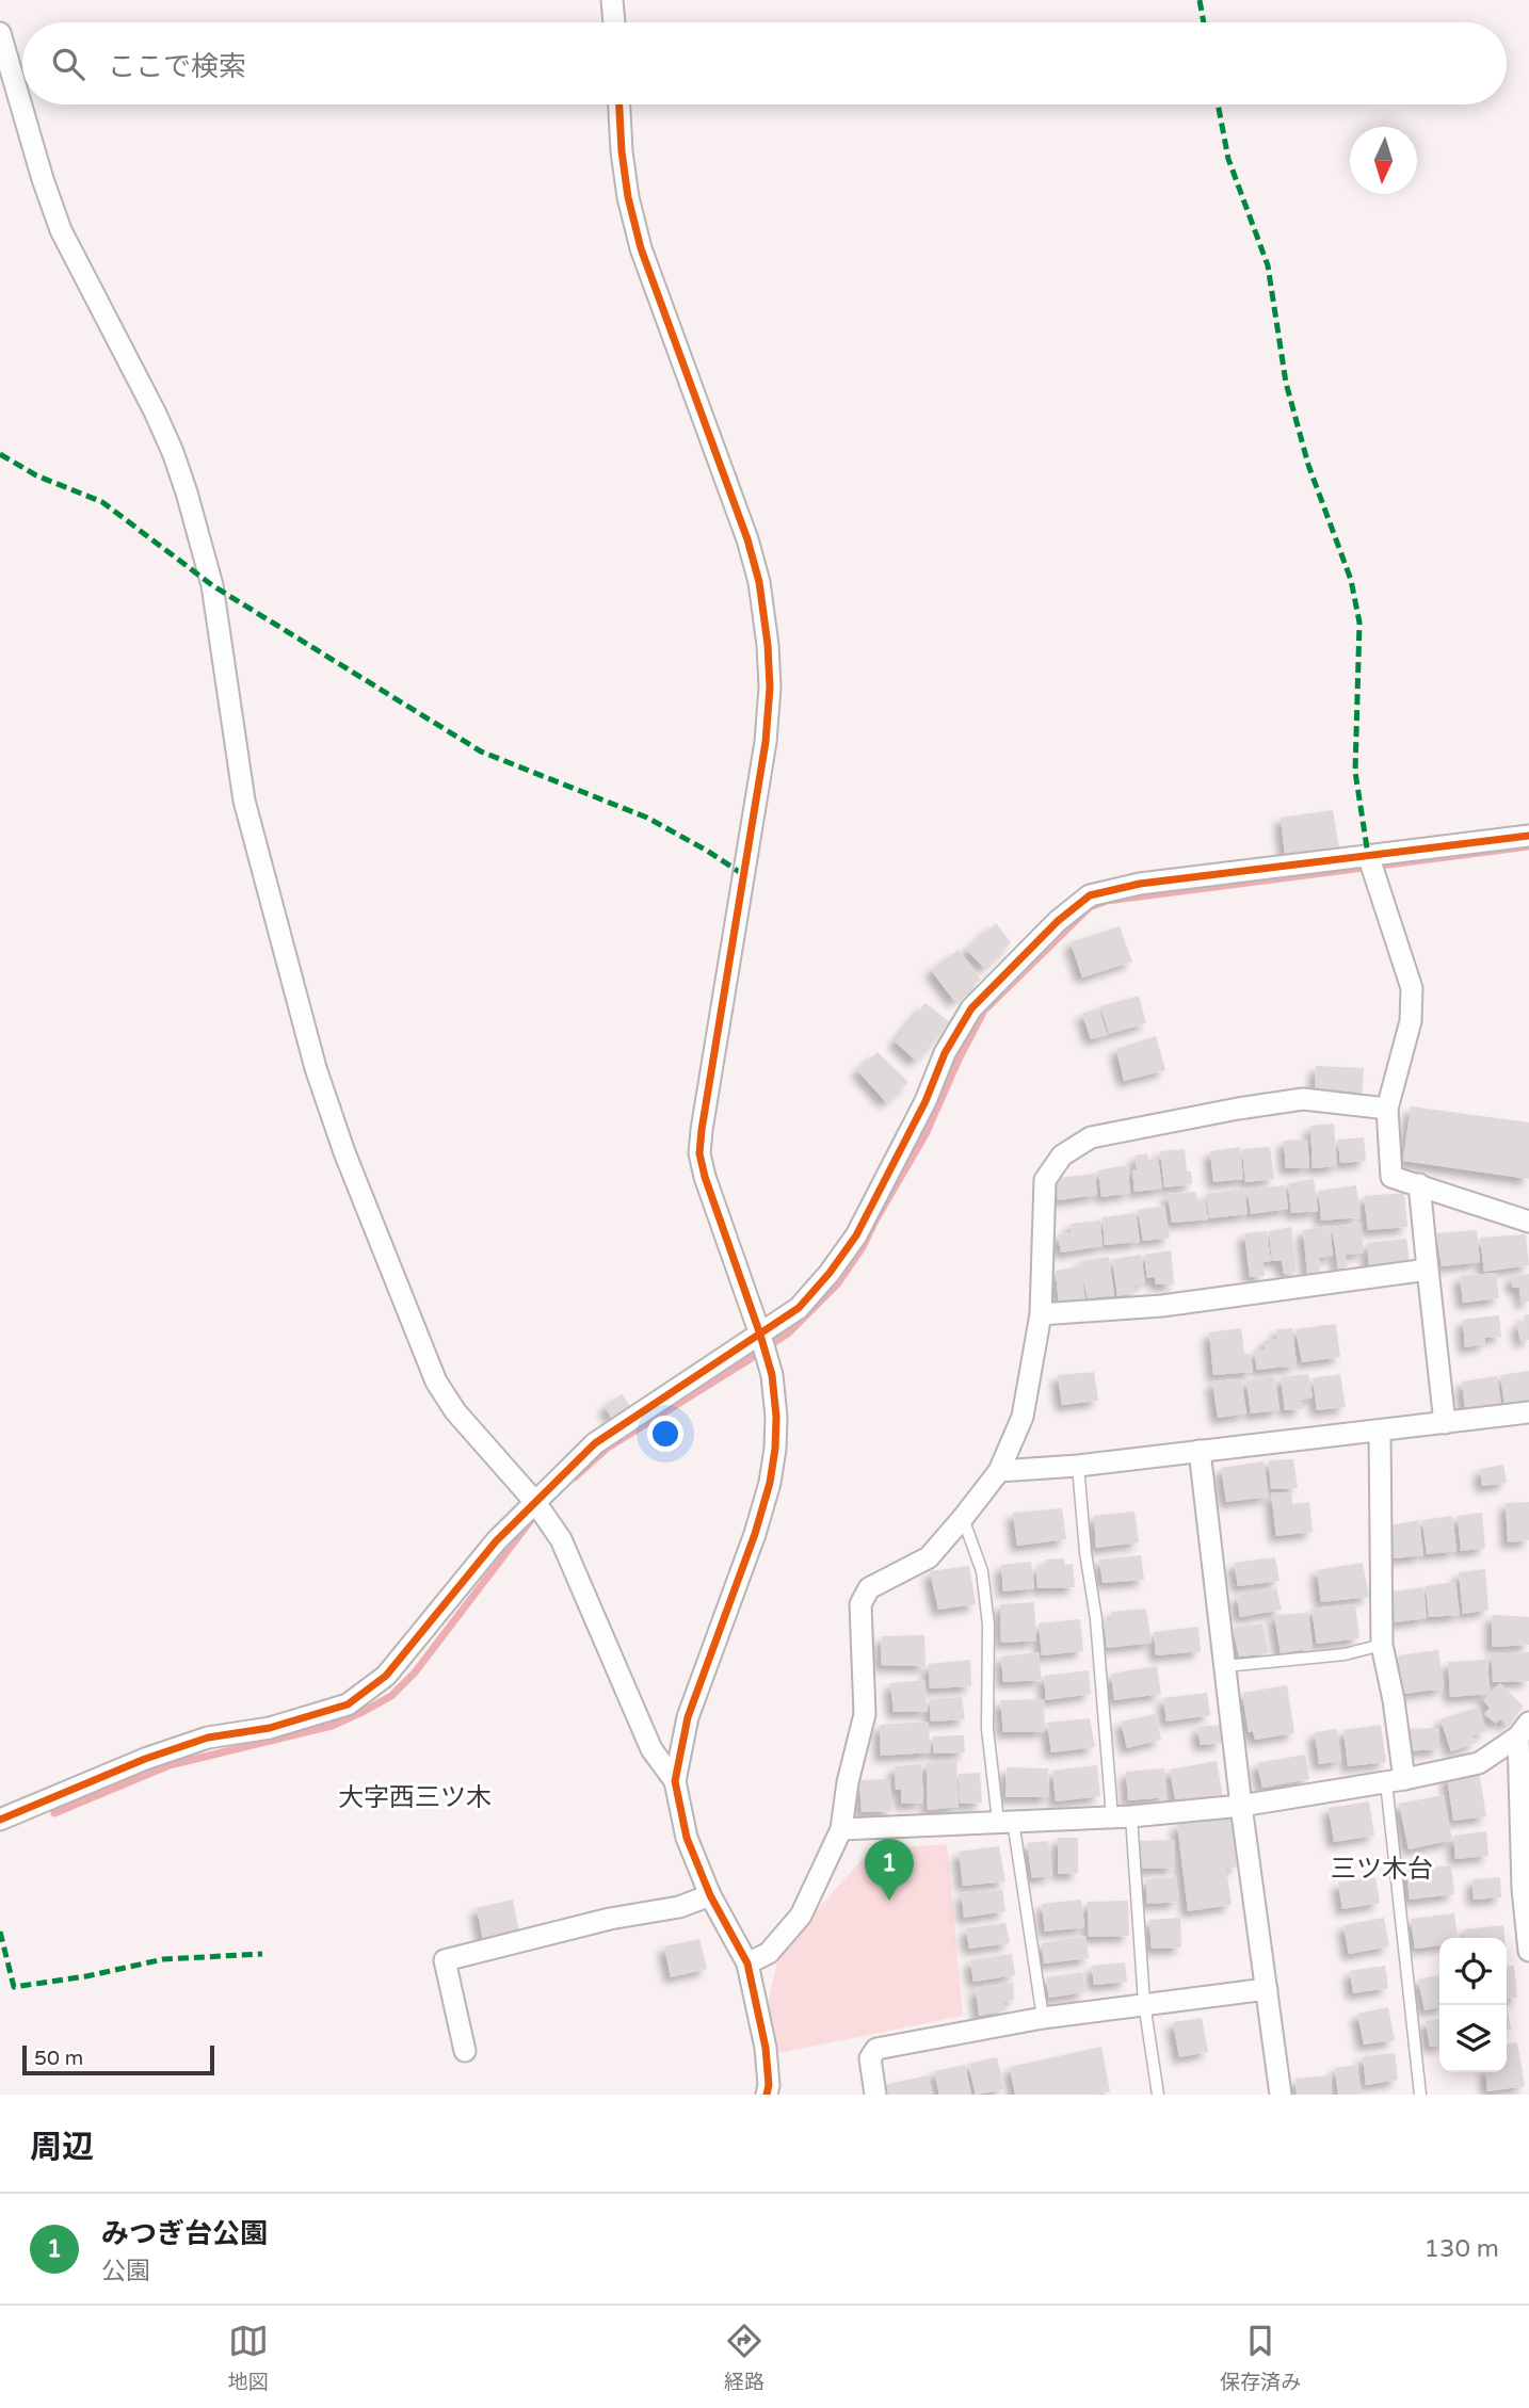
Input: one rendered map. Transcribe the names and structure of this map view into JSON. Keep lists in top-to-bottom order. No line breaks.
{"districts":["大字西三ツ木","三ツ木台"],"scale_bar":"50 m","north":"bottom","page":{"search":"ここで検索","pins":"1","scale":"50 m","heading":"周辺","list":[{"mark":"1","name":"みつぎ台公園","note":"公園","value":"130 m"}],"nav":["地図","経路","保存済み"]}}
